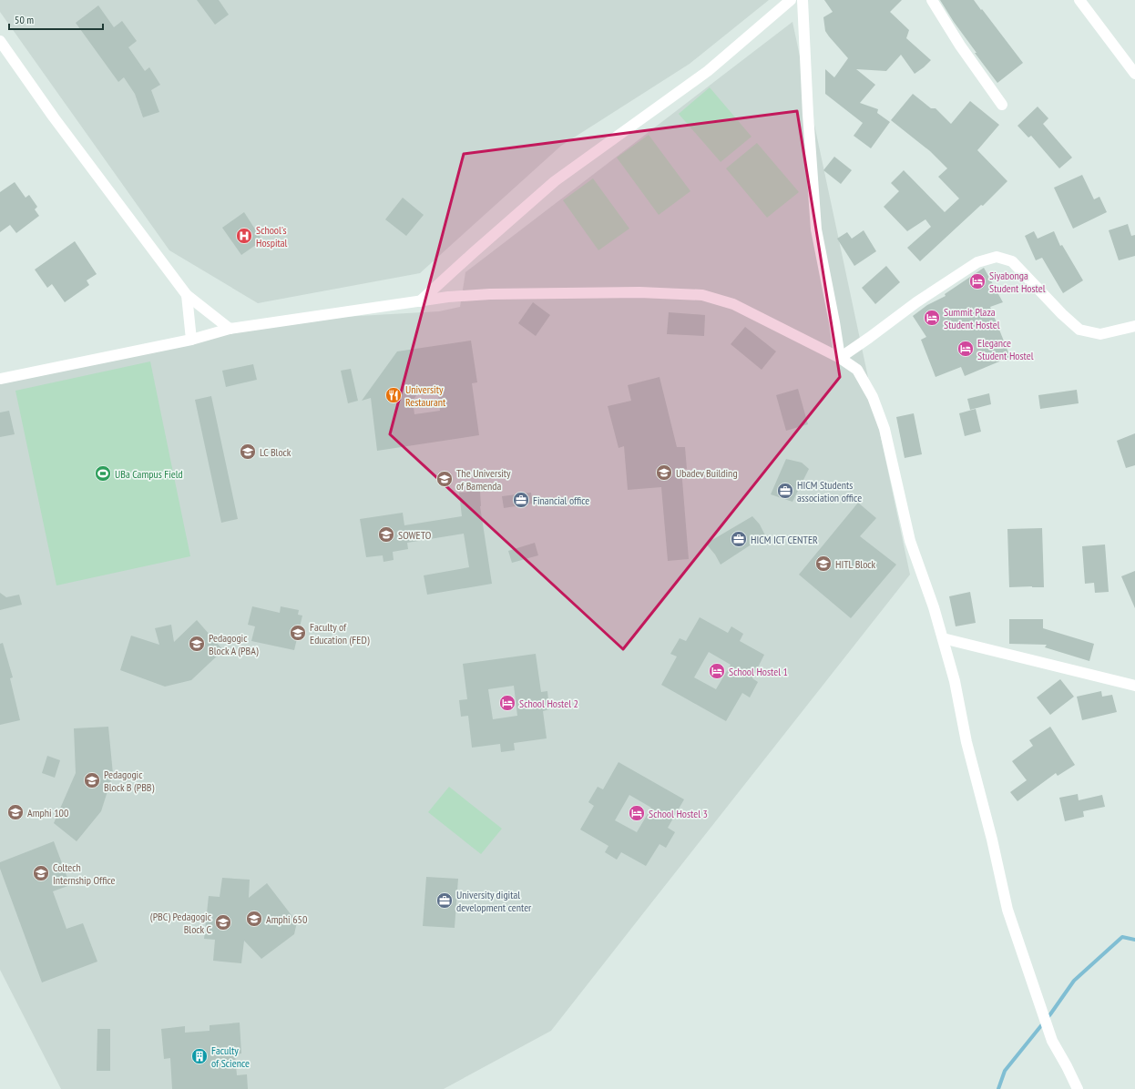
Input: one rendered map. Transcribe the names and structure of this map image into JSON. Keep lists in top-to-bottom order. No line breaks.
{"places":{"hospital":["School's Hospital"],"hotel":["Siyabonga Student Hostel","Summit Plaza Student Hostel","Elegance Student Hostel","School Hostel 1","School Hostel 2","School Hostel 3"],"restaurant":["University Restaurant"],"school or university":["LC Block","Ubadev Building","The University of Bamenda","SOWETO","HITL Block","Faculty of Education (FED)","Pedagogic Block A (PBA)","Pedagogic Block B (PBB)","Amphi 100","Coltech Internship Office","Amphi 650","(PBC) Pedagogic Block C"],"sports":["UBa Campus Field"],"office":["HICM Students association office","Financial office","HICM ICT CENTER","University digital development center"],"building":["Faculty of Science"]},"scale_bar":"50 m"}
